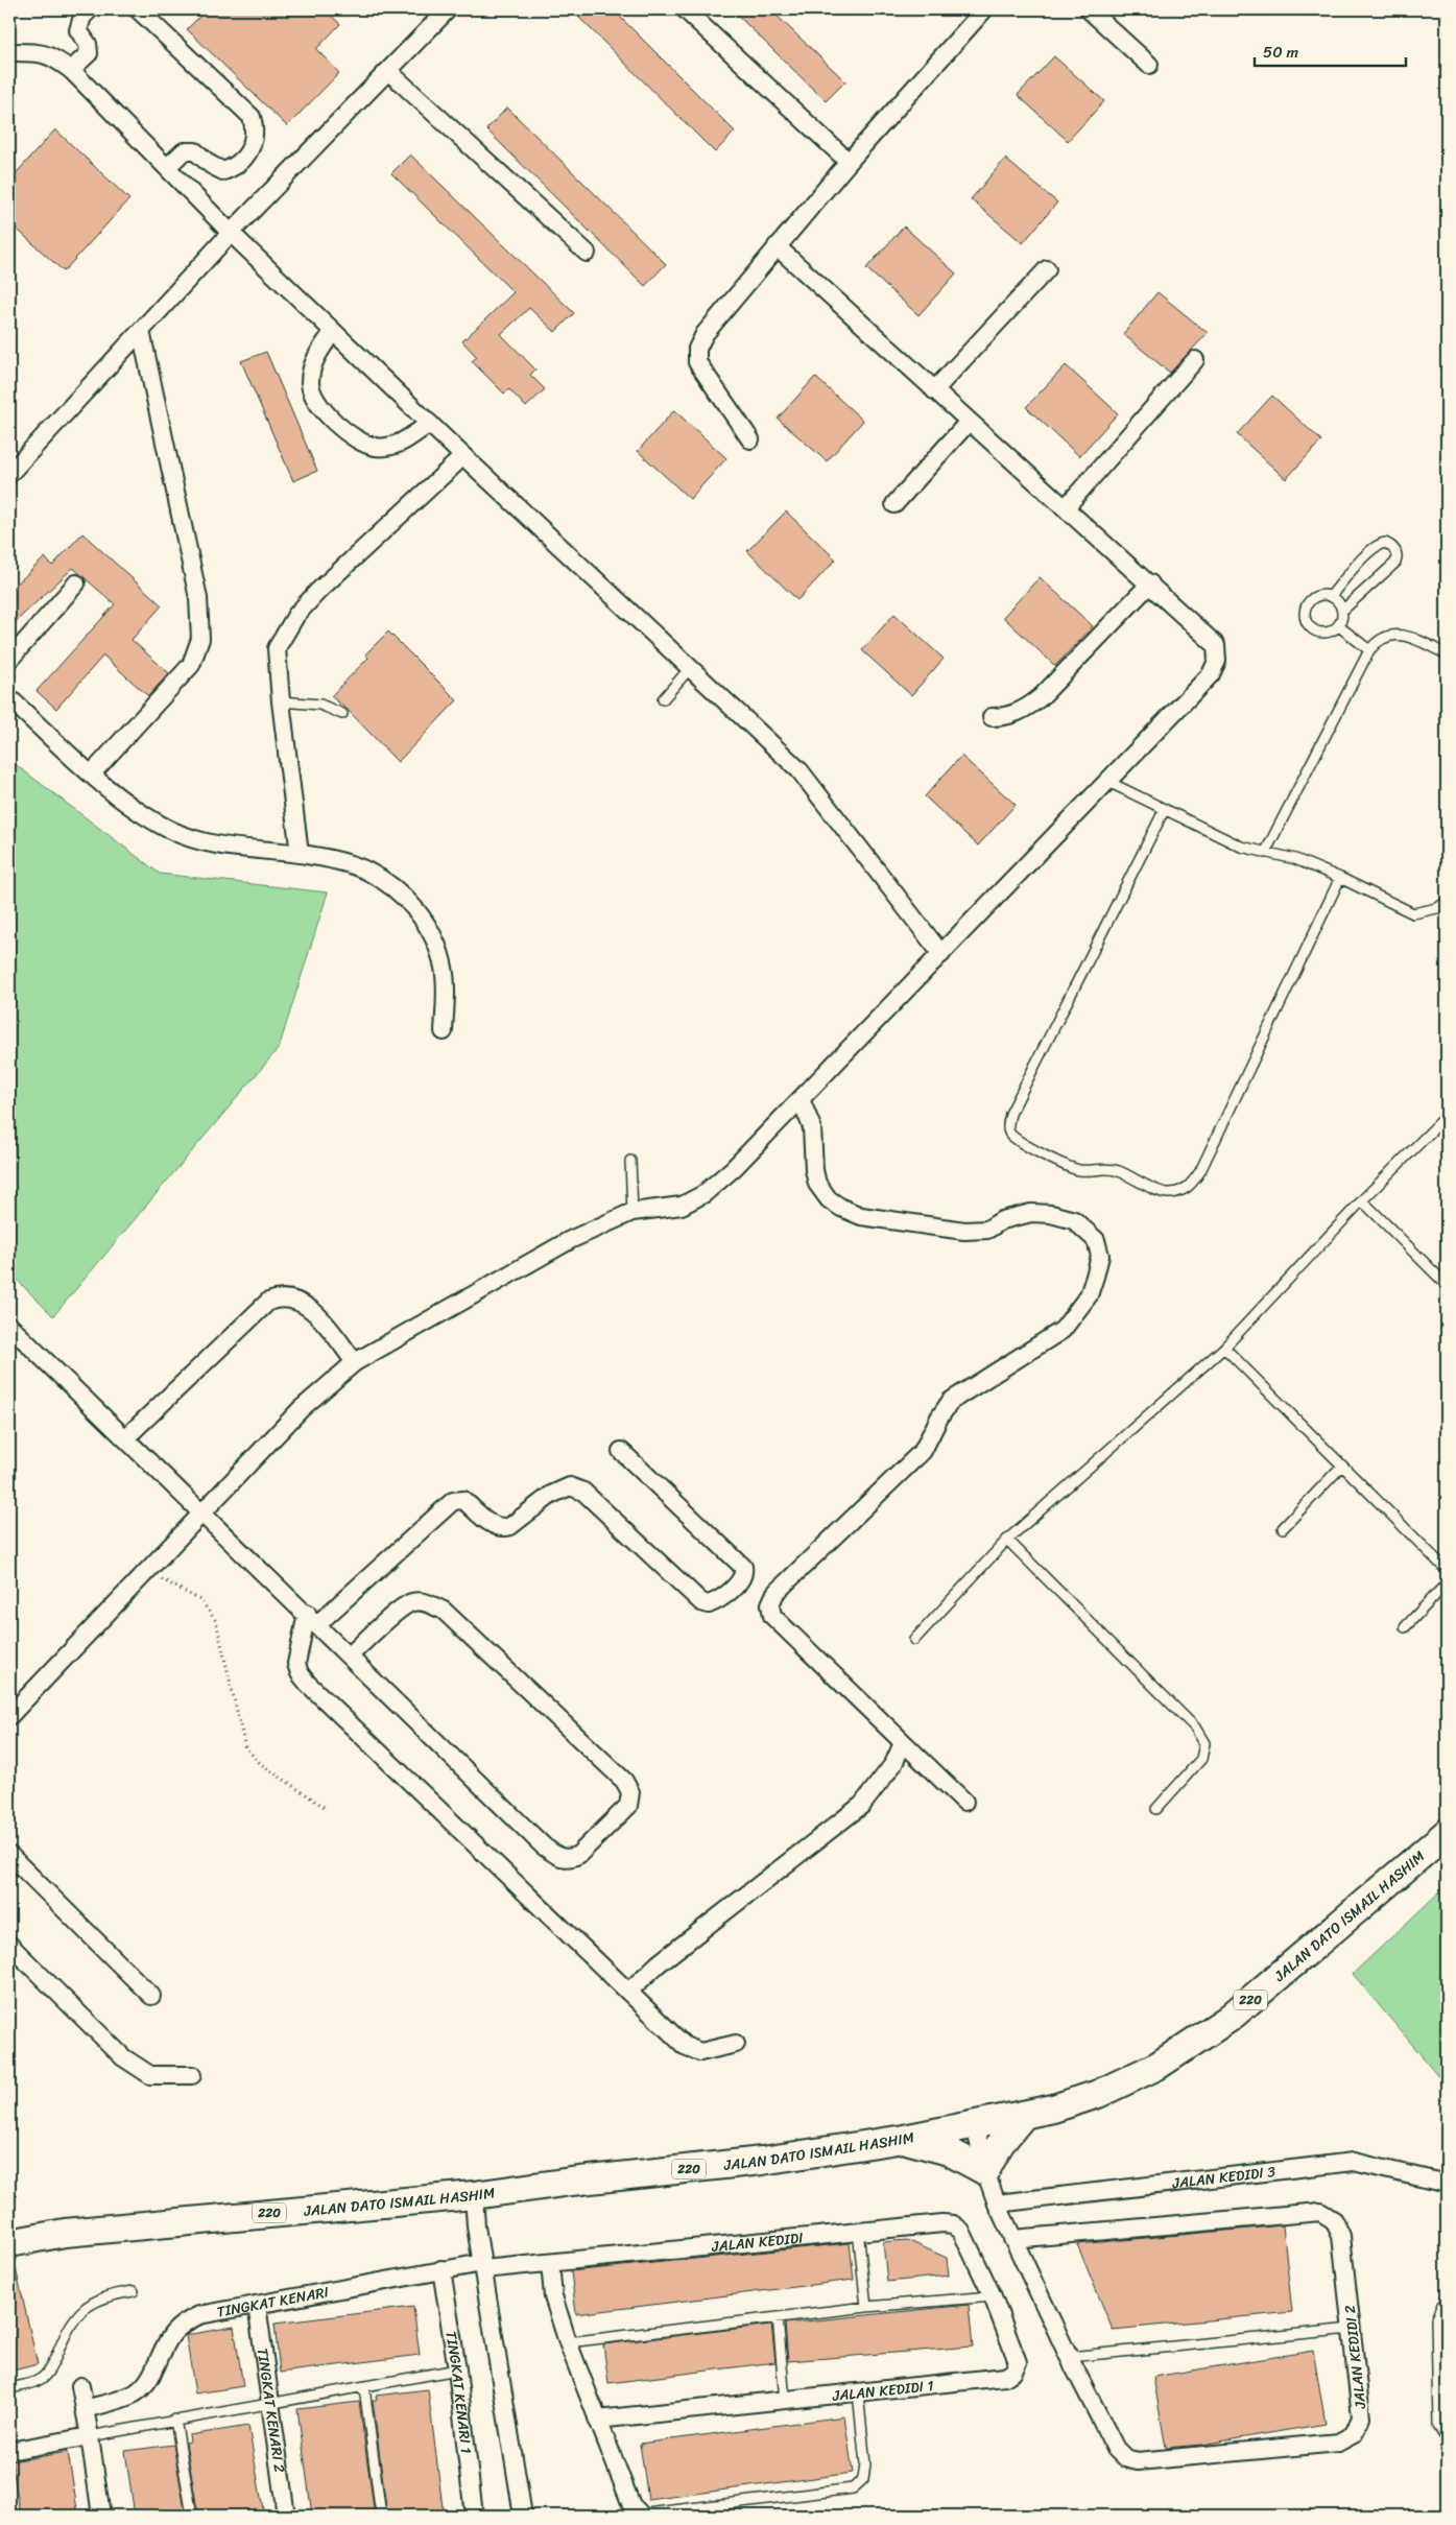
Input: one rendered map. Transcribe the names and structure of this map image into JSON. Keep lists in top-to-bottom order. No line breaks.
{"streets":{"main road":["JALAN DATO ISMAIL HASHIM","220"],"street":["JALAN KEDIDI 3","JALAN KEDIDI","TINGKAT KENARI","JALAN KEDIDI 2","JALAN KEDIDI 1","TINGKAT KENARI 1","TINGKAT KENARI 2"]},"crossings":[["JALAN DATO ISMAIL HASHIM","JALAN KEDIDI 2"],["JALAN KEDIDI 3","JALAN KEDIDI 2"],["JALAN KEDIDI","TINGKAT KENARI"],["JALAN KEDIDI","JALAN KEDIDI 1"],["TINGKAT KENARI","TINGKAT KENARI 1"],["TINGKAT KENARI","TINGKAT KENARI 2"]],"scale_bar":"50 m"}
